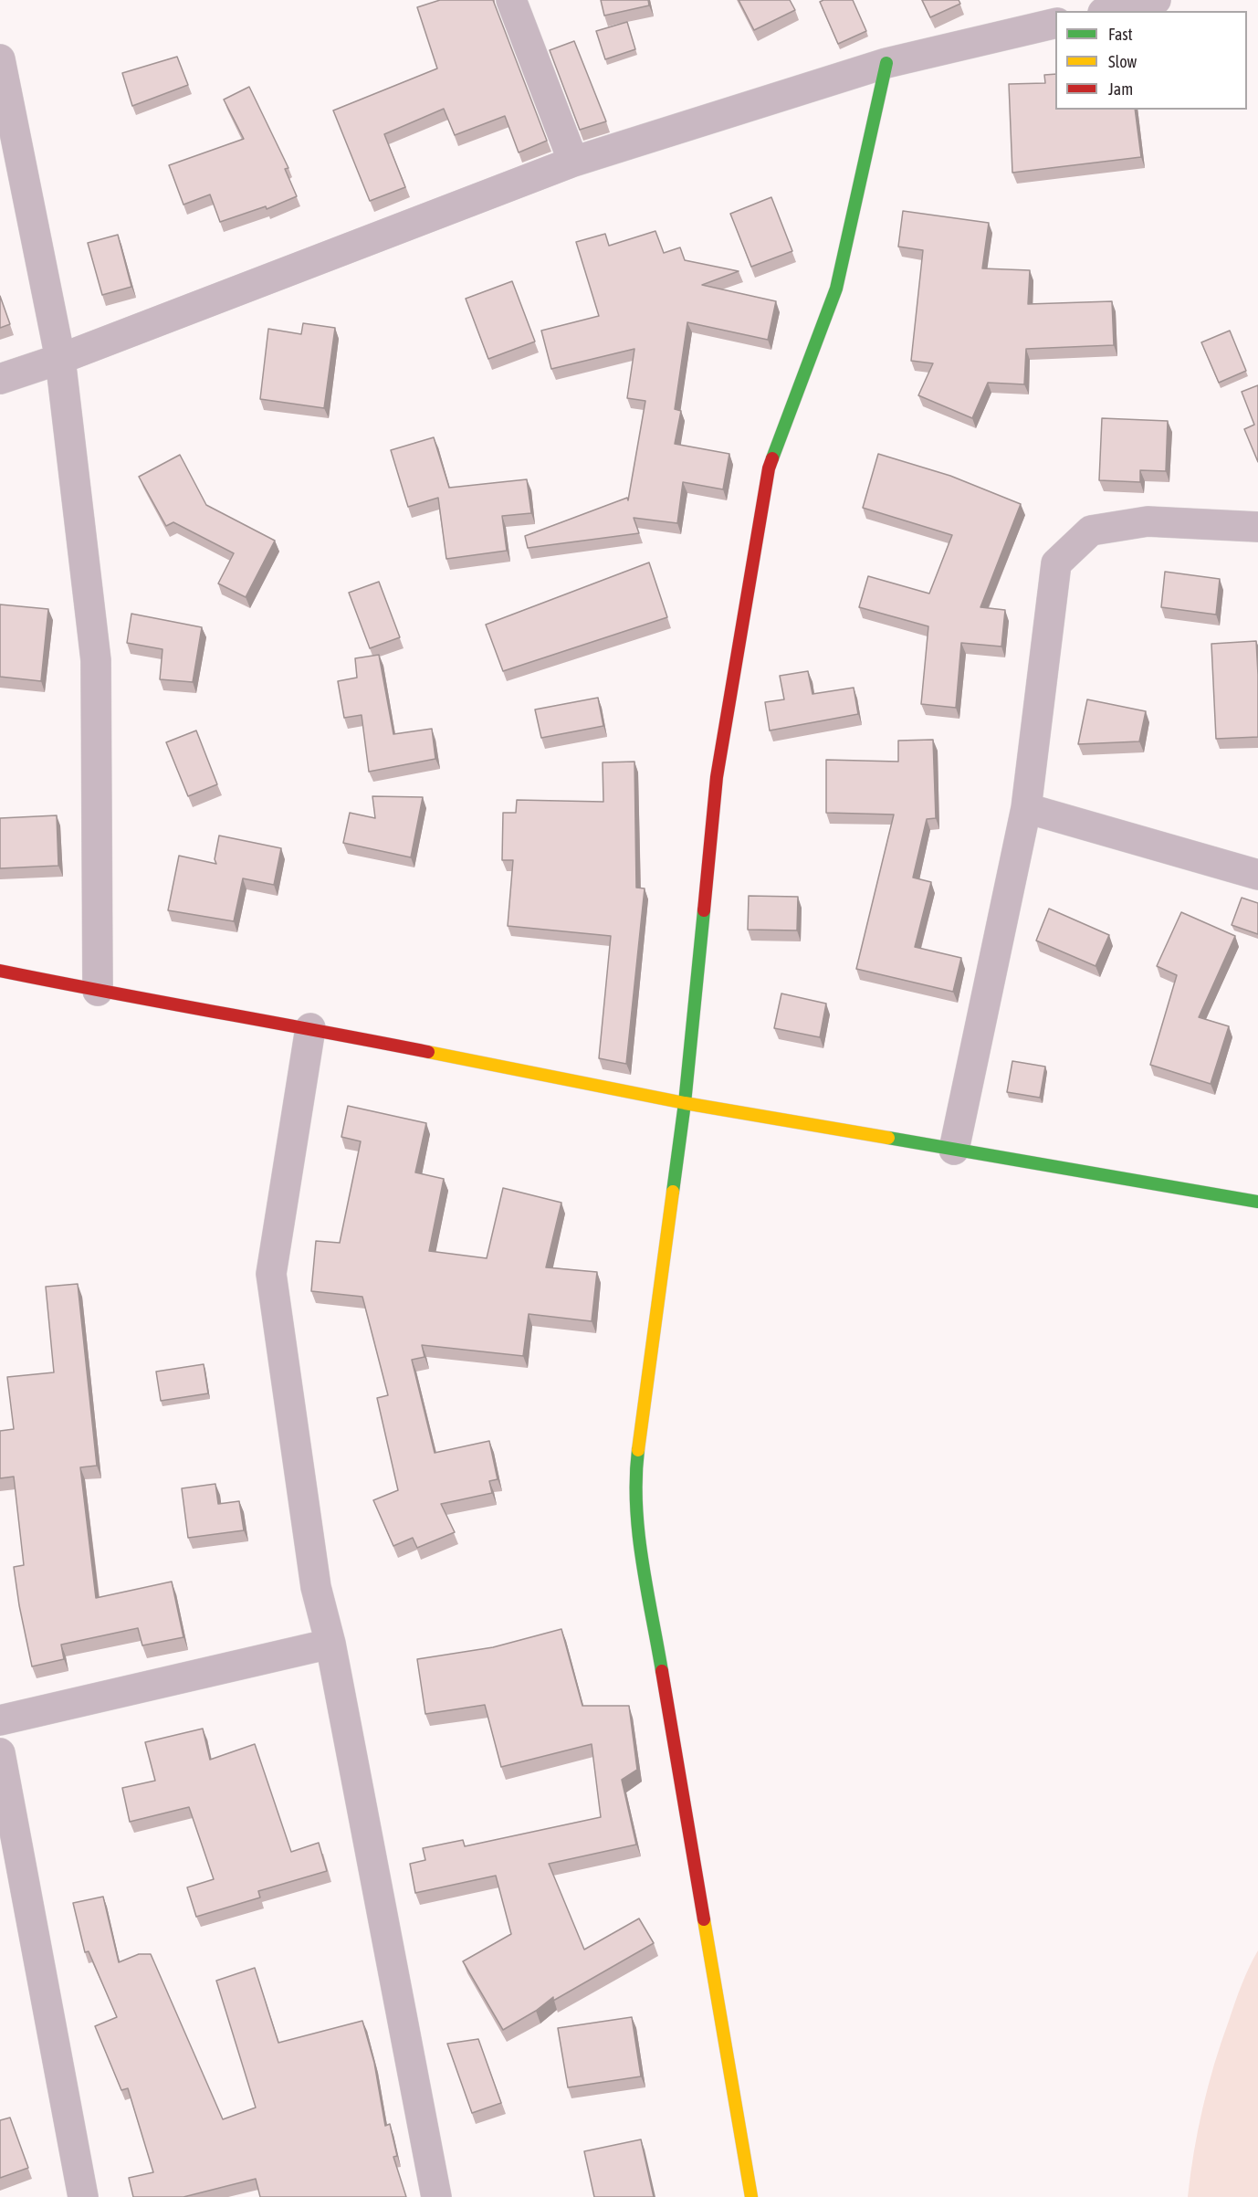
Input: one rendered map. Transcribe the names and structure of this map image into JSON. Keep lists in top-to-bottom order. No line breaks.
{"legend":["Fast","Slow","Jam"]}
